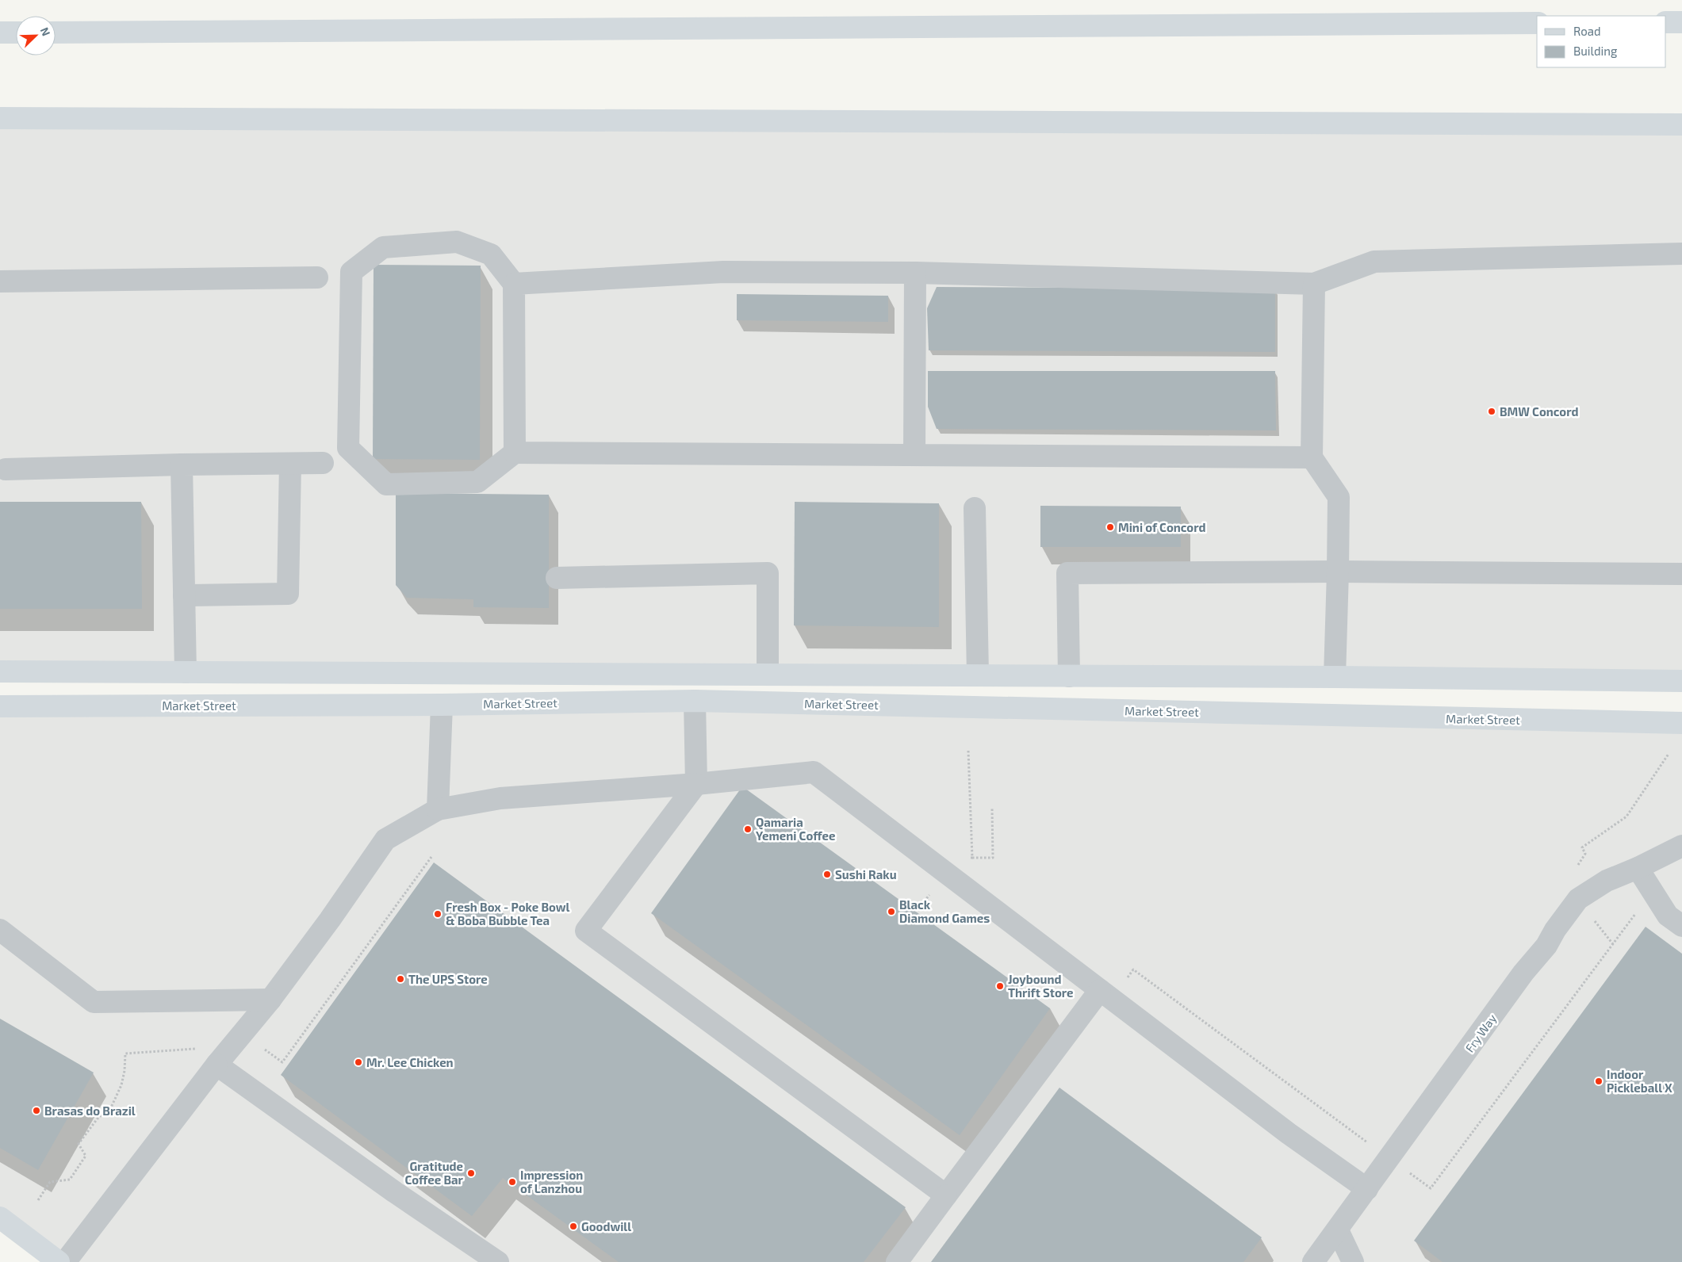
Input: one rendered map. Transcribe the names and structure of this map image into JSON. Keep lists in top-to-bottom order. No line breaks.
{"streets":{"main road":["Market Street"],"street":["Fry Way"]},"places":["BMW Concord","Mini of Concord","Qamaria Yemeni Coffee","Sushi Raku","Black Diamond Games","Fresh Box - Poke Bowl & Boba Bubble Tea","The UPS Store","Joybound Thrift Store","Mr. Lee Chicken","Indoor Pickleball X","Brasas do Brazil","Gratitude Coffee Bar","Impression of Lanzhou","Goodwill"],"legend":["Road","Building"],"north":"top right"}
